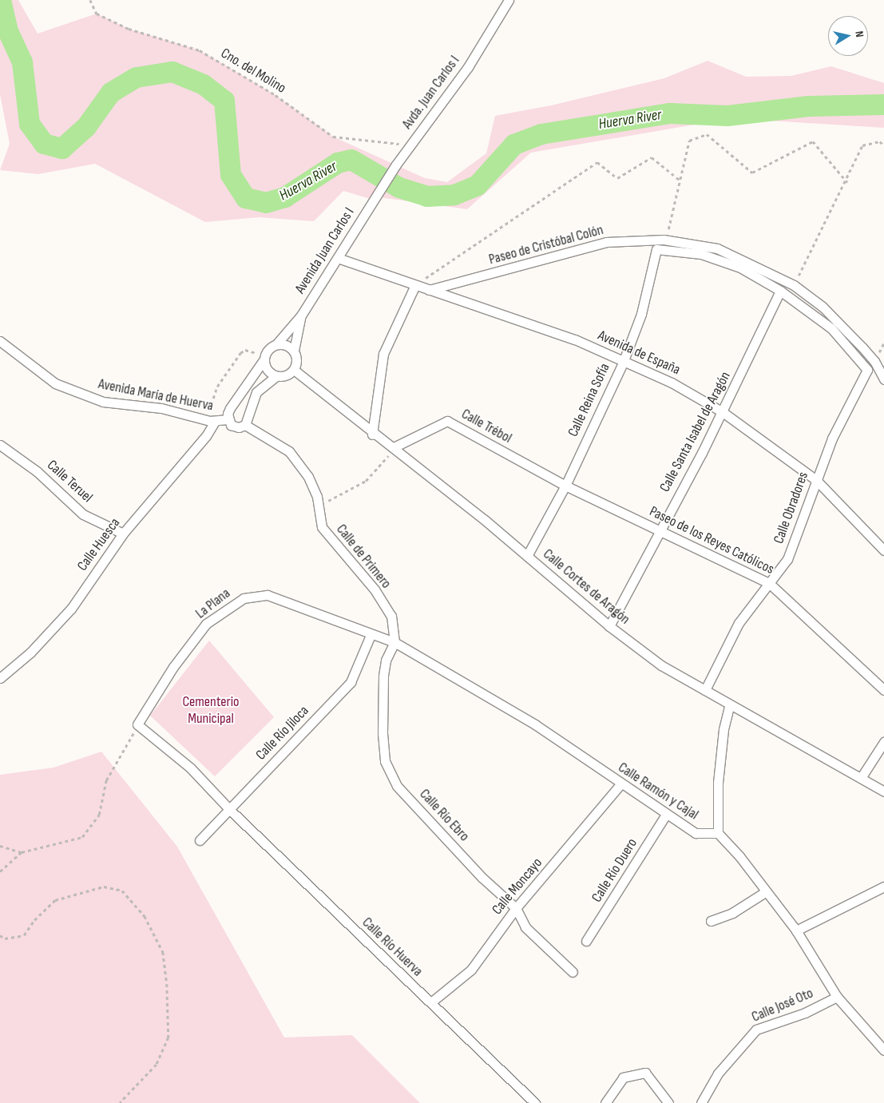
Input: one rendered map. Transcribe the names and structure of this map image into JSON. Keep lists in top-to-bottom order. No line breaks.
{"streets":{"street":["Avda. Juan Carlos I","Paseo de Cristóbal Colón","Avenida Juan Carlos I","Avenida de España","Avenida María de Huerva","Calle Reina Sofía","Calle Trébol","Calle Santa Isabel de Aragón","Calle Teruel","Calle Obradores","Paseo de los Reyes Católicos","Calle Huesca","Calle de Primero","Calle Cortes de Aragón","La Plana","Calle Río Jiloca","Calle Ramón y Cajal","Calle Río Ebro","Calle Río Duero","Calle Moncayo","Calle Río Huerva","Calle José Oto"],"path":["Cno. del Molino"]},"crossings":[["Cno. del Molino","Avda. Juan Carlos I"],["Avda. Juan Carlos I","Avenida Juan Carlos I"],["Paseo de Cristóbal Colón","Avenida de España"],["Avenida Juan Carlos I","Avenida de España"],["Avenida Juan Carlos I","Calle Cortes de Aragón"],["Avenida de España","Calle Reina Sofía"],["Avenida de España","Calle Santa Isabel de Aragón"],["Avenida de España","Calle Obradores"],["Avenida María de Huerva","Calle Huesca"],["Avenida María de Huerva","Calle de Primero"],["Calle Reina Sofía","Calle Trébol"],["Calle Reina Sofía","Calle Santa Isabel de Aragón"],["Calle Reina Sofía","Calle Obradores"],["Calle Reina Sofía","Paseo de los Reyes Católicos"],["Calle Reina Sofía","Calle Cortes de Aragón"],["Calle Trébol","Paseo de los Reyes Católicos"],["Calle Trébol","Calle Cortes de Aragón"],["Calle Santa Isabel de Aragón","Calle Obradores"],["Calle Santa Isabel de Aragón","Paseo de los Reyes Católicos"],["Calle Santa Isabel de Aragón","Calle Cortes de Aragón"],["Calle Teruel","Calle Huesca"],["Calle Obradores","Paseo de los Reyes Católicos"],["Calle Obradores","Calle Cortes de Aragón"],["Calle de Primero","La Plana"],["Calle de Primero","Calle Ramón y Cajal"],["Calle de Primero","Calle Río Ebro"],["La Plana","Calle Río Jiloca"],["La Plana","Calle Ramón y Cajal"],["La Plana","Calle Río Ebro"],["La Plana","Calle Río Huerva"],["Calle Río Jiloca","Calle Río Huerva"],["Calle Ramón y Cajal","Calle Río Ebro"],["Calle Ramón y Cajal","Calle Río Duero"],["Calle Ramón y Cajal","Calle Moncayo"],["Calle Río Ebro","Calle Moncayo"],["Calle Moncayo","Calle Río Huerva"]],"water":["Huerva River"],"parks":["Cementerio Municipal"],"north":"right"}
